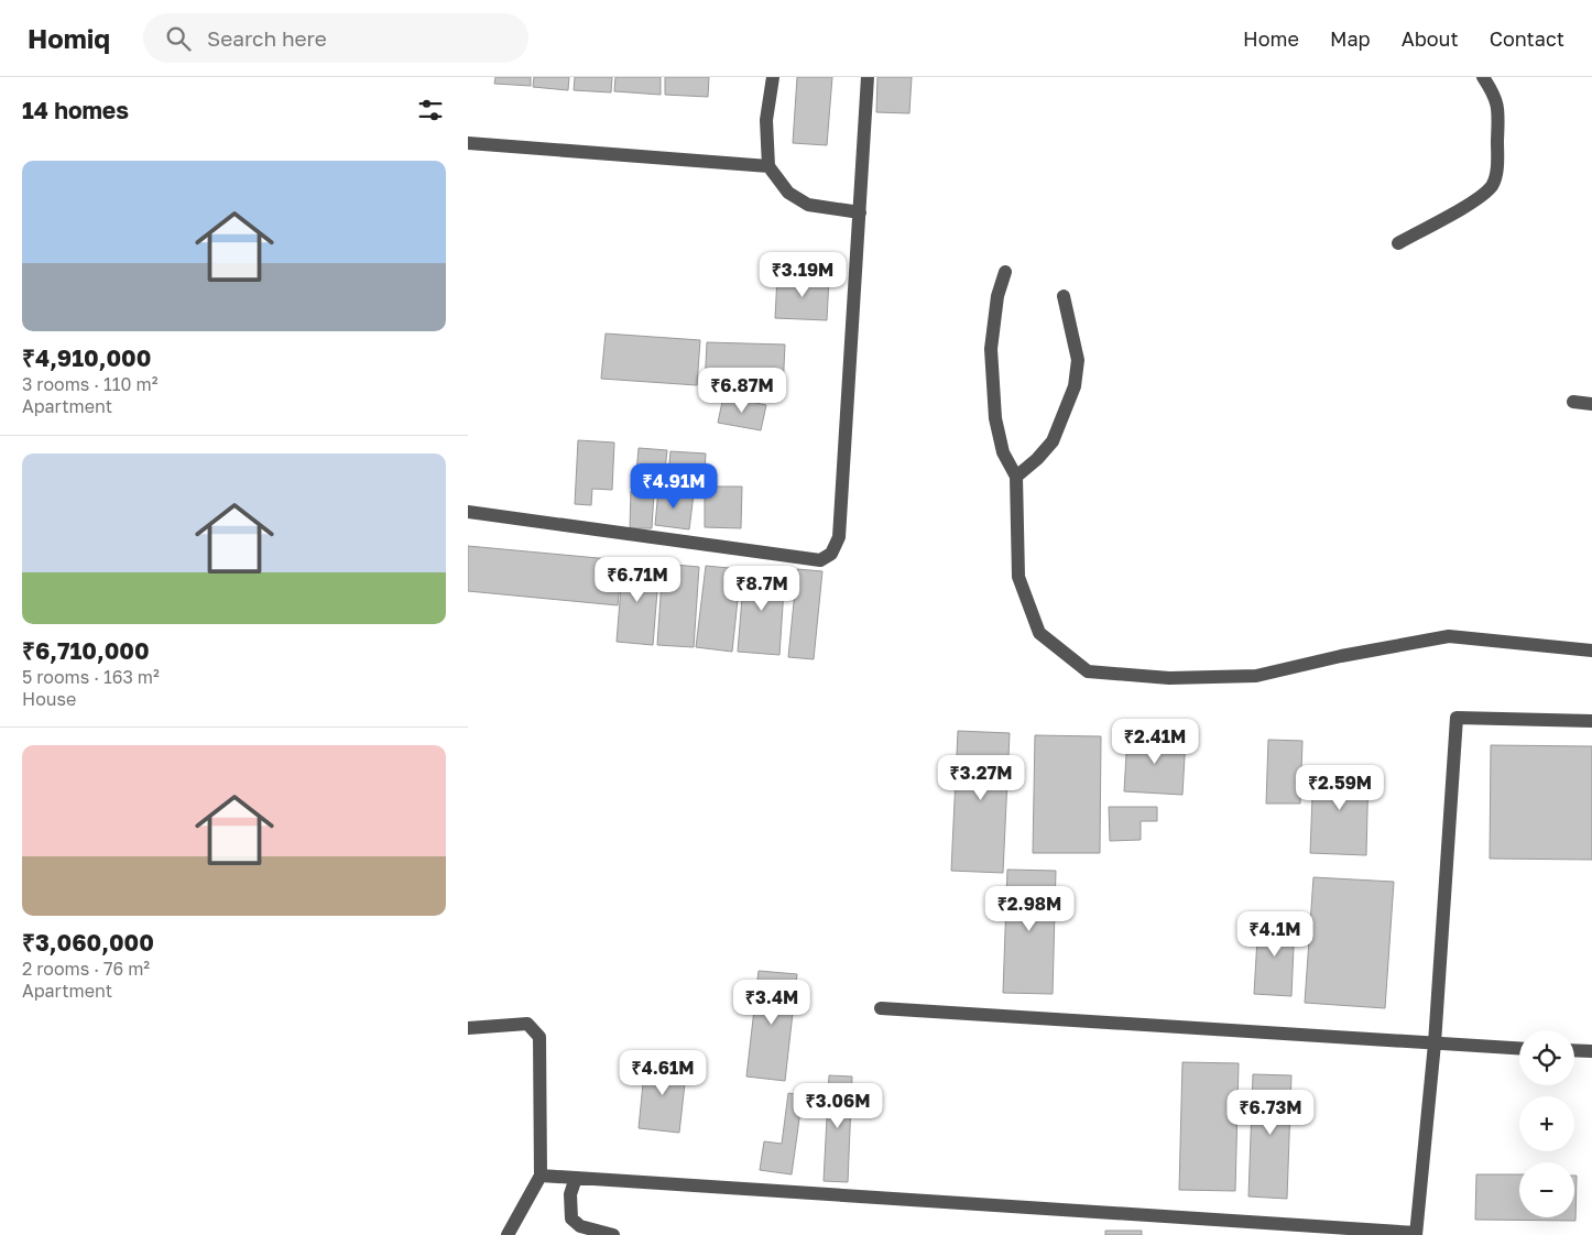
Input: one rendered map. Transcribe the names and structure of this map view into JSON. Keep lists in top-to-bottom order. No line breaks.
{"page":{"header":"Homiq","search":"Search here","nav":["Home","Map","About","Contact"],"heading":"14 homes","list":[{"name":"₹4,910,000","note":"3 rooms · 110 m² · Apartment"},{"name":"₹6,710,000","note":"5 rooms · 163 m² · House"},{"name":"₹3,060,000","note":"2 rooms · 76 m² · Apartment"}],"price":["₹3.19M","₹6.87M","₹4.91M","₹6.71M","₹8.7M","₹2.41M","₹3.27M","₹2.59M","₹2.98M","₹4.1M","₹3.4M","₹4.61M","₹3.06M","₹6.73M"],"map_buttons":["+","−"]}}
